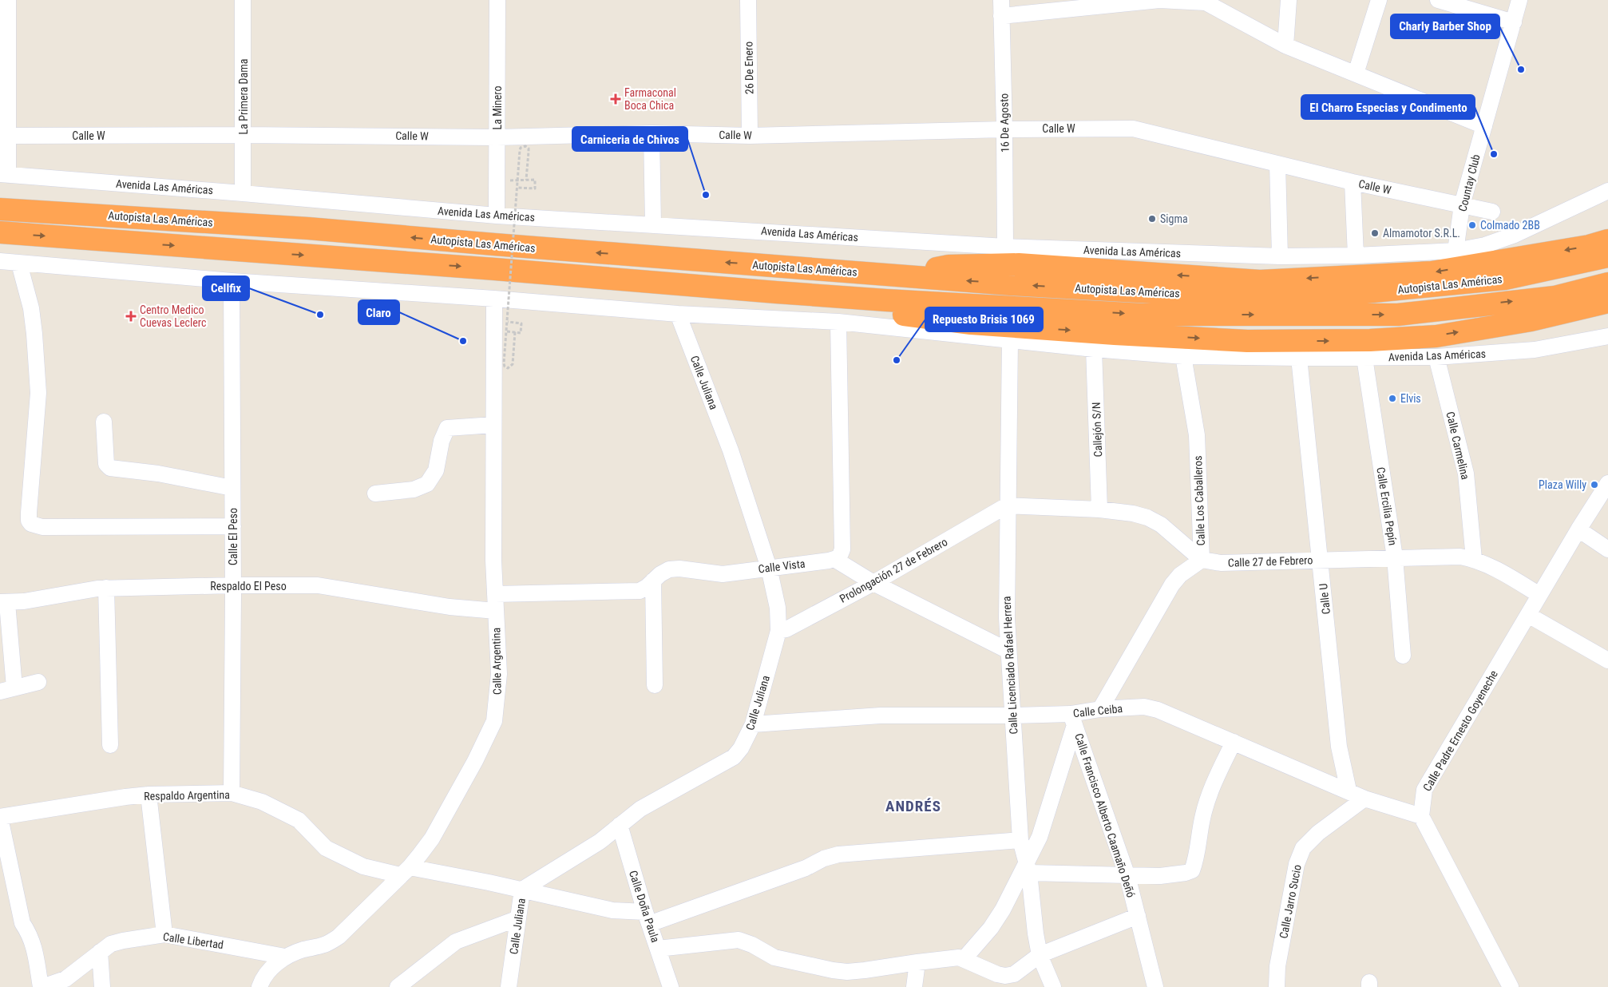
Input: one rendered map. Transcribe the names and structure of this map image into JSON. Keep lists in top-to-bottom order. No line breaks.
{"streets":{"highway":["Autopista Las Américas"],"street":["26 De Enero","La Primera Dama","La Minero","16 De Agosto","Calle W","Countay Club","Avenida Las Américas","Calle Juliana","Callejón S/N","Calle Carmelina","Calle Los Caballeros","Calle Ercilia Pepín","Calle El Peso","Calle 27 de Febrero","Calle Vista","Prolongación 27 de Febrero","Respaldo El Peso","Calle U","Calle Argentina","Calle Licenciado Rafael Herrera","Calle Ceiba","Calle Padre Ernesto Goyeneche","Respaldo Argentina","Calle Francisco Alberto Caamaño Deñó","Calle Jarro Sucio","Calle Doña Paula","Calle Libertad"]},"crossings":[["26 De Enero","Calle W"],["La Primera Dama","Calle W"],["La Primera Dama","Avenida Las Américas"],["La Minero","Calle W"],["La Minero","Avenida Las Américas"],["16 De Agosto","Calle W"],["16 De Agosto","Avenida Las Américas"],["Calle W","Countay Club"],["Countay Club","Avenida Las Américas"],["Avenida Las Américas","Calle Juliana"],["Avenida Las Américas","Callejón S/N"],["Avenida Las Américas","Calle Carmelina"],["Avenida Las Américas","Calle Los Caballeros"],["Avenida Las Américas","Calle Ercilia Pepín"],["Avenida Las Américas","Calle El Peso"],["Avenida Las Américas","Calle U"],["Avenida Las Américas","Calle Argentina"],["Avenida Las Américas","Calle Licenciado Rafael Herrera"],["Calle Juliana","Calle Vista"],["Calle Juliana","Prolongación 27 de Febrero"],["Calle Juliana","Calle Ceiba"],["Calle Juliana","Respaldo Argentina"],["Calle Juliana","Calle Doña Paula"],["Callejón S/N","Calle 27 de Febrero"],["Calle Carmelina","Calle 27 de Febrero"],["Calle Los Caballeros","Calle 27 de Febrero"],["Calle Los Caballeros","Calle Ceiba"],["Calle Ercilia Pepín","Calle 27 de Febrero"],["Calle El Peso","Respaldo El Peso"],["Calle El Peso","Respaldo Argentina"],["Calle 27 de Febrero","Prolongación 27 de Febrero"],["Calle 27 de Febrero","Calle U"],["Calle 27 de Febrero","Calle Licenciado Rafael Herrera"],["Calle 27 de Febrero","Calle Padre Ernesto Goyeneche"],["Calle Vista","Calle Argentina"],["Prolongación 27 de Febrero","Calle Licenciado Rafael Herrera"],["Respaldo El Peso","Calle Argentina"],["Calle U","Calle Ceiba"],["Calle Argentina","Respaldo Argentina"],["Calle Argentina","Calle Libertad"],["Calle Licenciado Rafael Herrera","Calle Ceiba"],["Calle Ceiba","Calle Padre Ernesto Goyeneche"],["Calle Ceiba","Calle Francisco Alberto Caamaño Deñó"],["Calle Ceiba","Calle Jarro Sucio"],["Respaldo Argentina","Calle Doña Paula"]],"districts":["ANDRÉS"],"places":{"other":["Charly Barber Shop","El Charro Especias y Condimento","Carniceria de Chivos","Sigma","Colmado 2BB","Almamotor S.R.L.","Cellfix","Claro","Repuesto Brisis 1069","Elvis","Plaza Willy"],"health":["Farmaconal Boca Chica","Centro Medico Cuevas Leclerc"]}}
